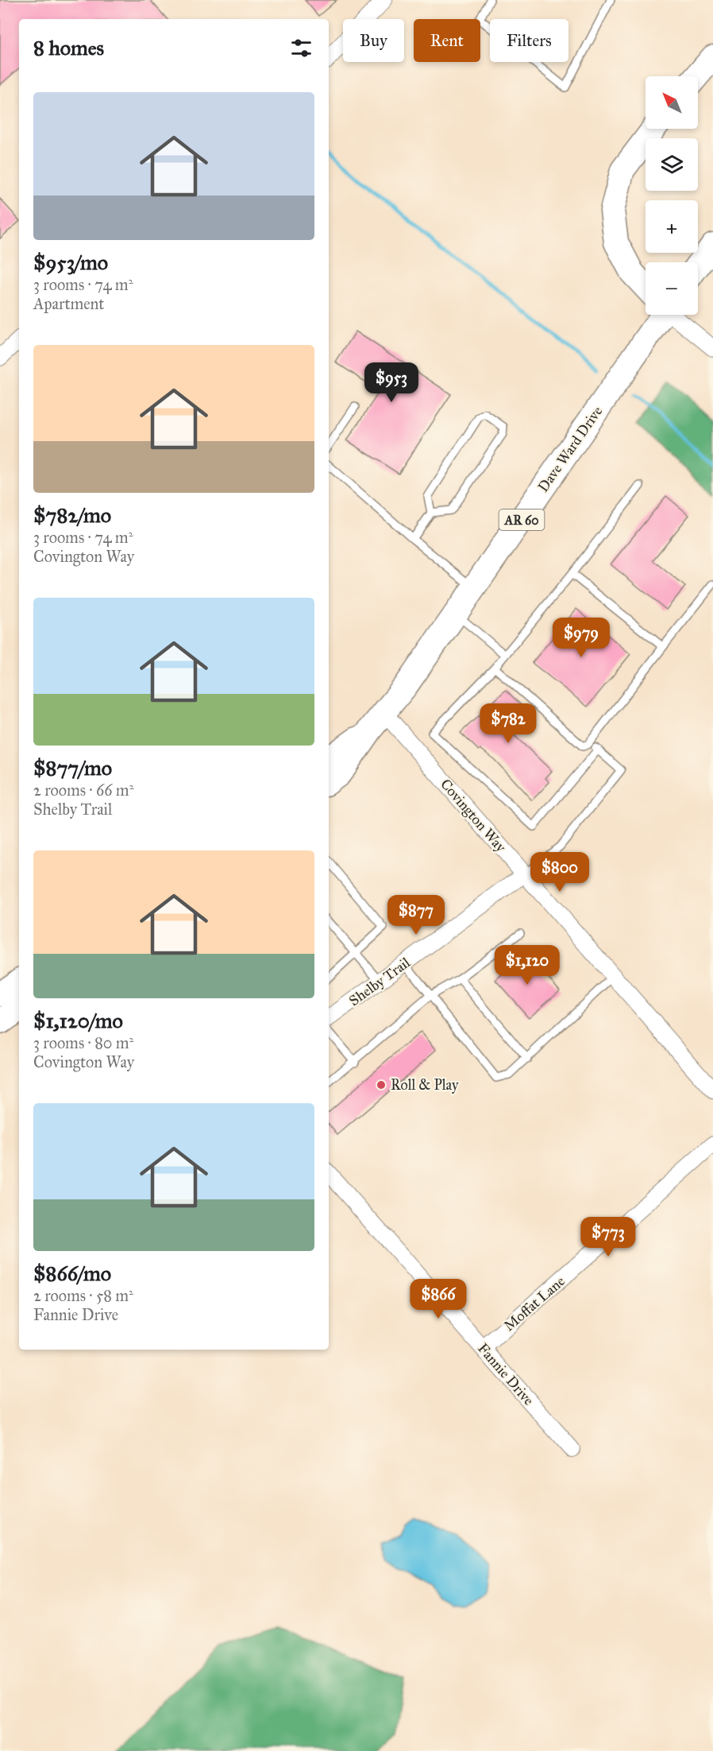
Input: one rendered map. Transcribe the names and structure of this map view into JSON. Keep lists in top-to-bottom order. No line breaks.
{"streets":{"main road":["Dave Ward Drive","AR 60"],"street":["Covington Way","Shelby Trail","Moffat Lane","Fannie Drive"]},"crossings":[["Dave Ward Drive","Covington Way"],["Covington Way","Shelby Trail"],["Moffat Lane","Fannie Drive"]],"places":["Roll & Play"],"north":"top left","page":{"chip":["Buy","Rent","Filters"],"heading":"8 homes","map_buttons":["+","−"],"list":[{"name":"$953/mo","note":"3 rooms · 74 m² · Apartment"},{"name":"$782/mo","note":"3 rooms · 74 m² · Covington Way"},{"name":"$877/mo","note":"2 rooms · 66 m² · Shelby Trail"},{"name":"$1,120/mo","note":"3 rooms · 80 m² · Covington Way"},{"name":"$866/mo","note":"2 rooms · 58 m² · Fannie Drive"}],"price":["$953","$979","$782","$800","$877","$1,120","$773","$866"]}}
